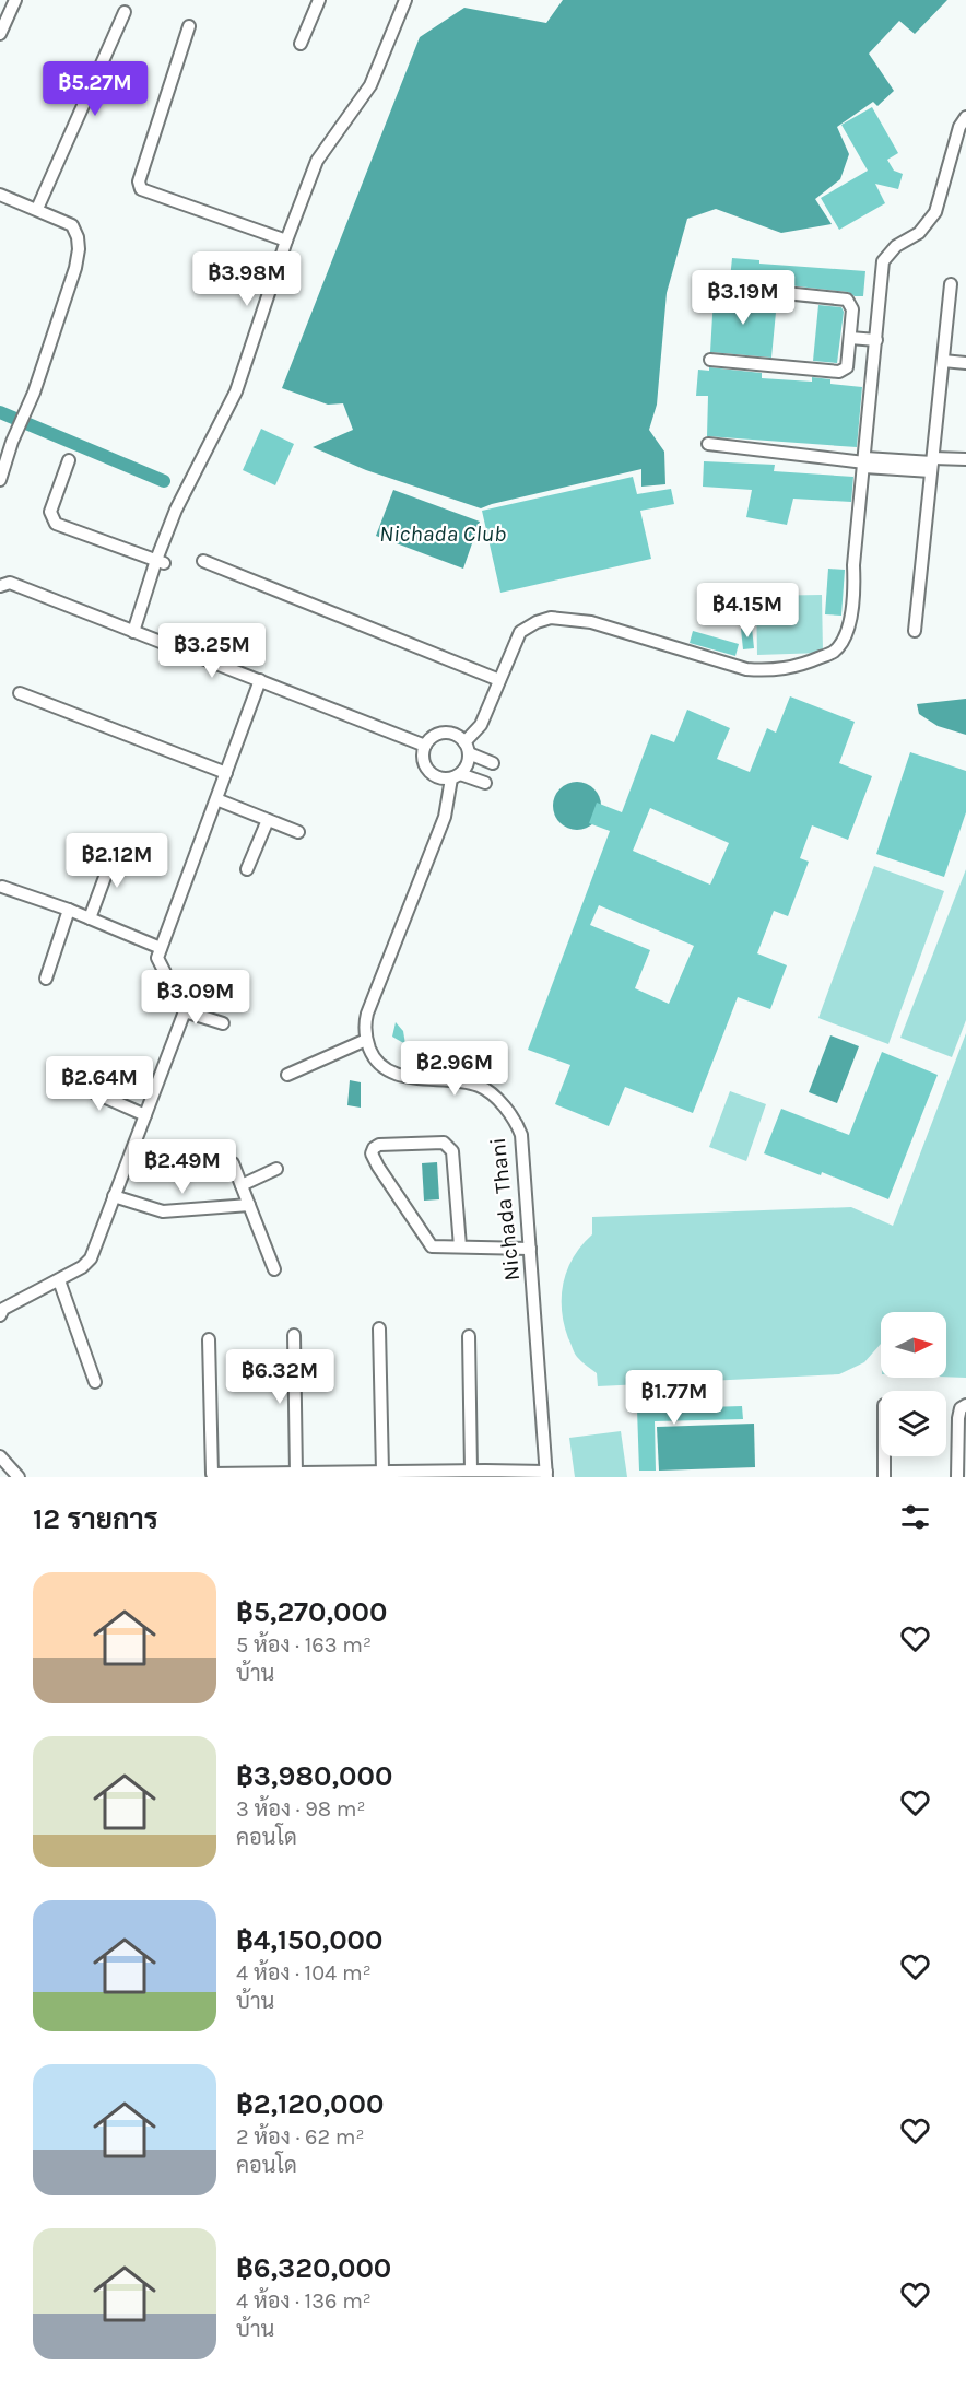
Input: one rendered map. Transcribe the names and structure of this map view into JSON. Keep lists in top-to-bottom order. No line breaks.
{"streets":{"street":["Nichada Thani"]},"water":["Nichada Club"],"north":"right","page":{"price":["฿5.27M","฿3.98M","฿3.19M","฿4.15M","฿3.25M","฿2.12M","฿3.09M","฿2.96M","฿2.64M","฿2.49M","฿6.32M","฿1.77M"],"heading":"12 รายการ","list":[{"name":"฿5,270,000","note":"5 ห้อง · 163 m² · บ้าน"},{"name":"฿3,980,000","note":"3 ห้อง · 98 m² · คอนโด"},{"name":"฿4,150,000","note":"4 ห้อง · 104 m² · บ้าน"},{"name":"฿2,120,000","note":"2 ห้อง · 62 m² · คอนโด"},{"name":"฿6,320,000","note":"4 ห้อง · 136 m² · บ้าน"}]}}
